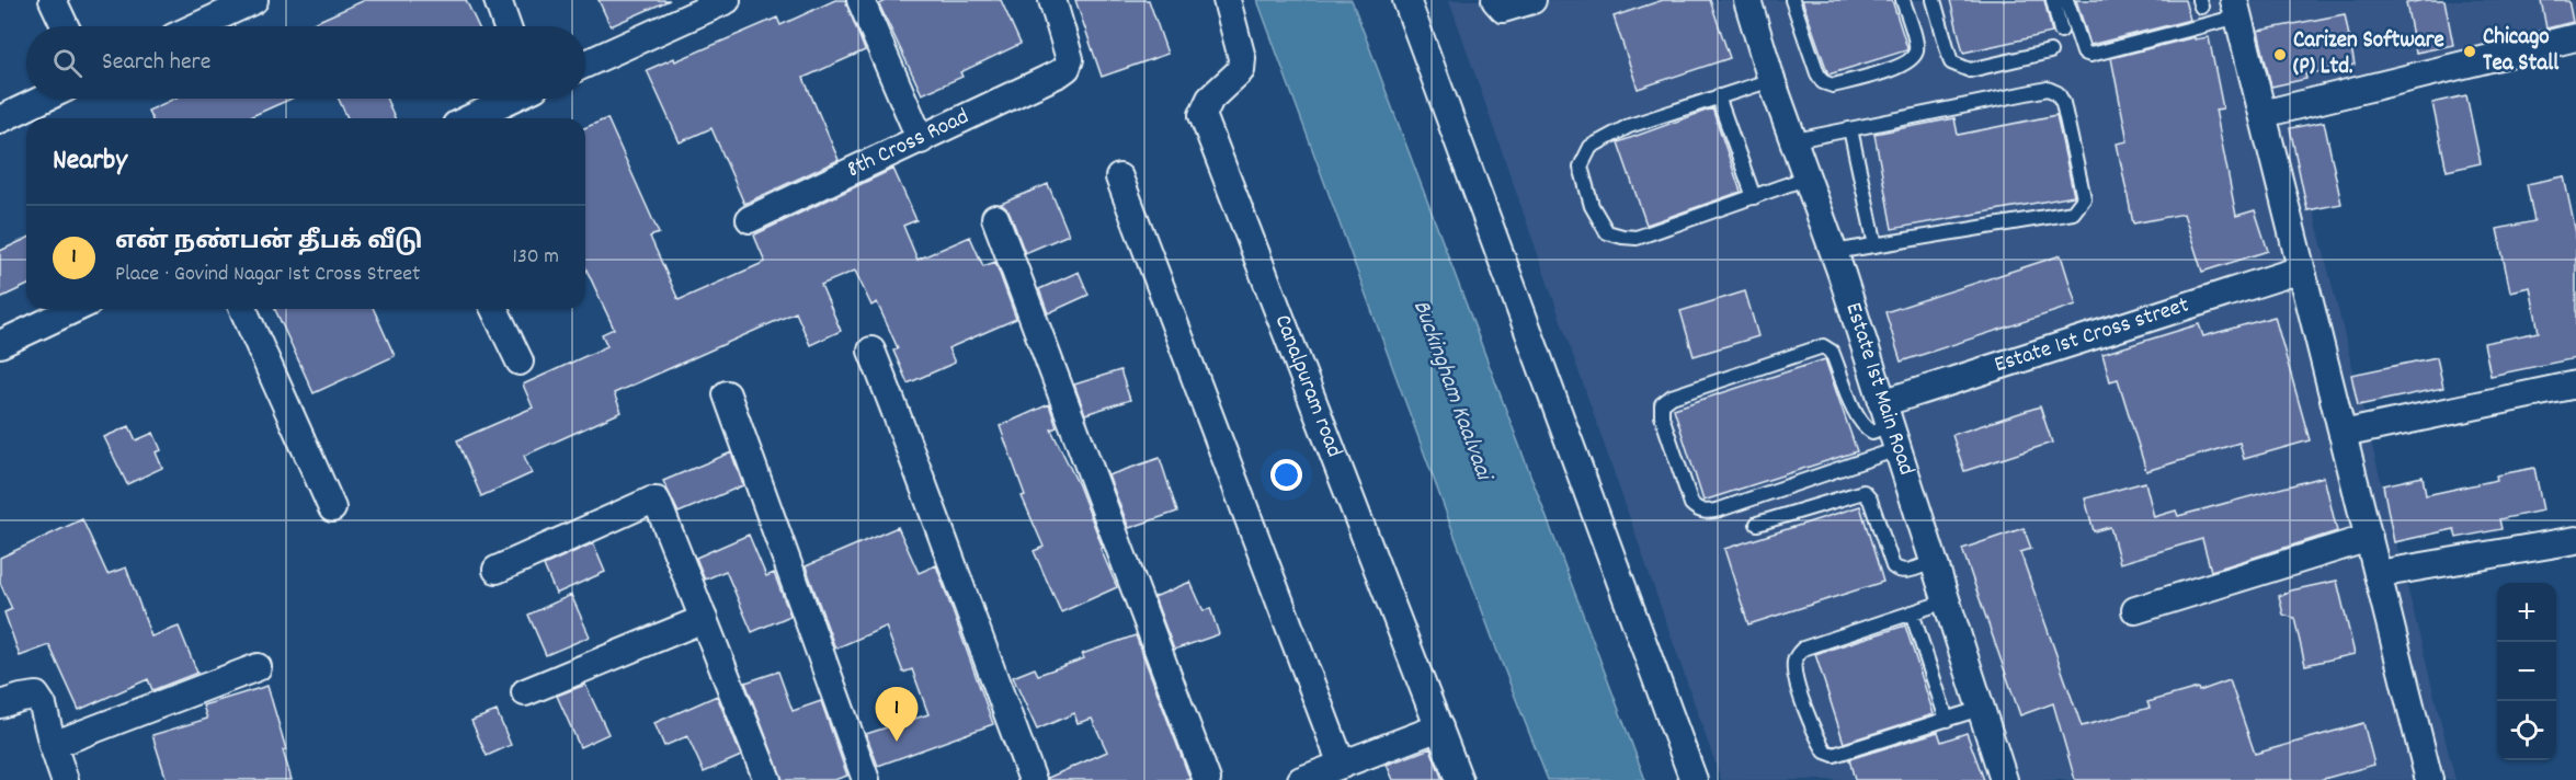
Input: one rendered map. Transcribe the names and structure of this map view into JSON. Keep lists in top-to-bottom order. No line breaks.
{"streets":{"street":["8th Cross Road","Estate 1st Cross street","Canalpuram road","Estate 1st Main Road"]},"crossings":[["Estate 1st Cross street","Estate 1st Main Road"]],"water":["Buckingham Kaalvaai"],"places":["Chicago Tea Stall","Carizen Software (P) Ltd."],"page":{"search":"Search here","heading":"Nearby","list":[{"mark":"1","name":"என் நண்பன் தீபக் வீடு","note":"Place · Govind Nagar 1st Cross Street","value":"130 m"}],"map_buttons":["+","−"],"pins":"1"}}
